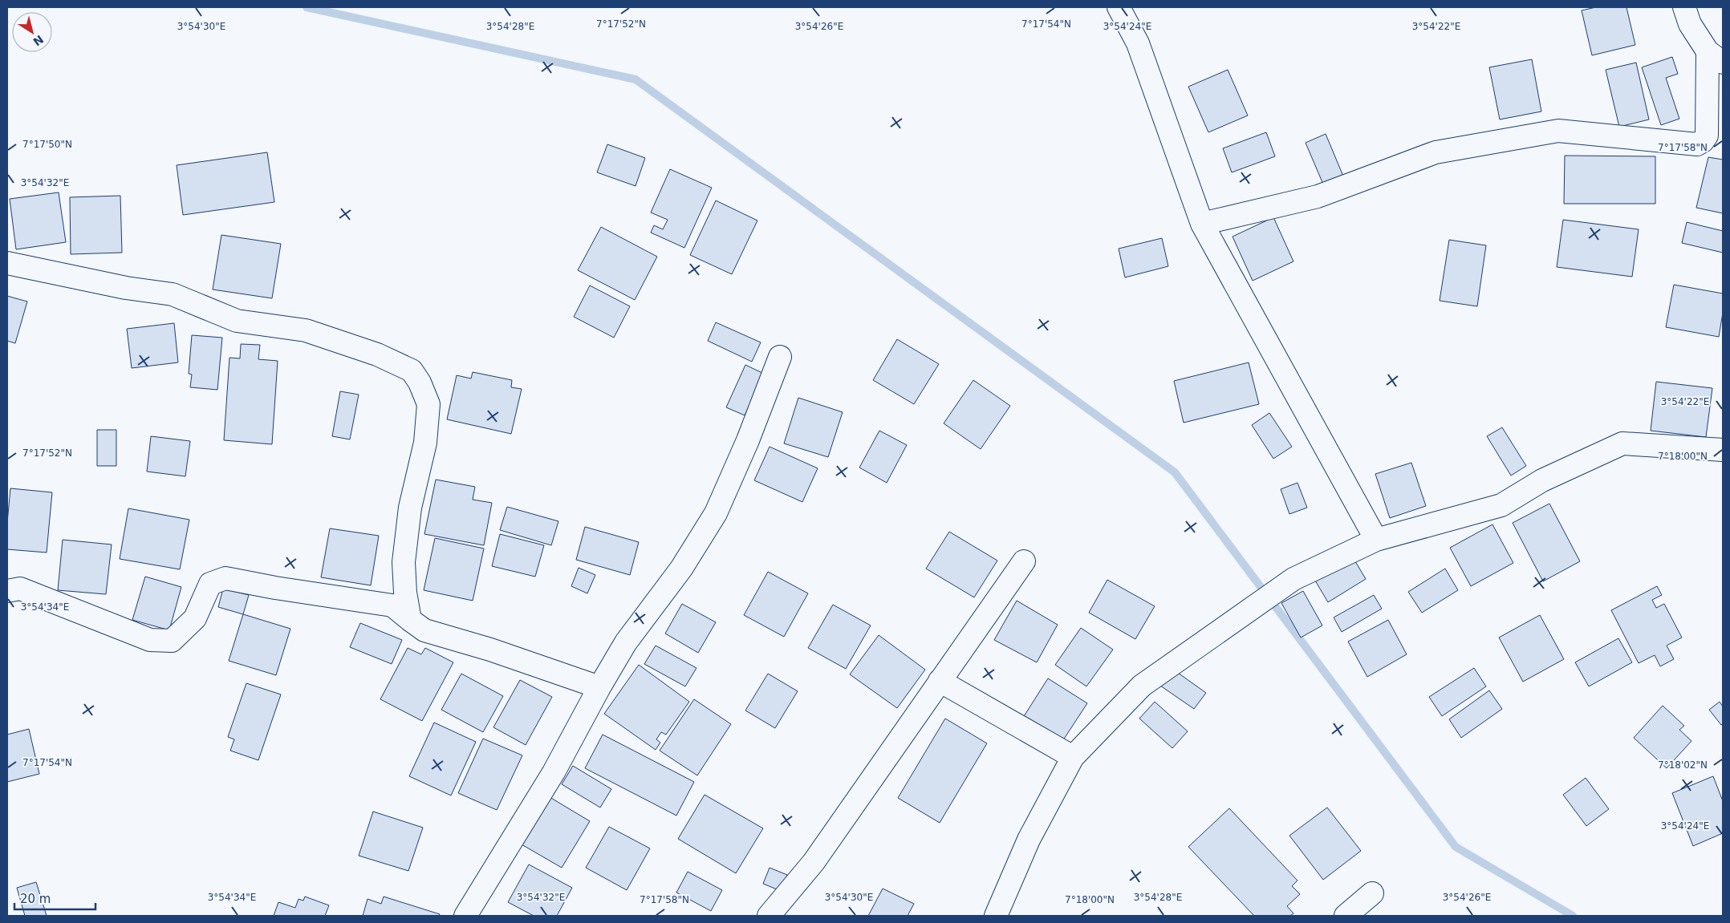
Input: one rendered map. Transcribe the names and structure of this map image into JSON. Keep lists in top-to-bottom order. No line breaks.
{"scale_bar":"20 m","north":"bottom right","coordinates":["7°17'52\"N","7°17'54\"N","3°54'30\"E","3°54'28\"E","3°54'26\"E","3°54'24\"E","3°54'22\"E","7°17'50\"N","7°17'58\"N","3°54'32\"E","7°18'00\"N","3°54'34\"E","7°18'02\"N"]}
